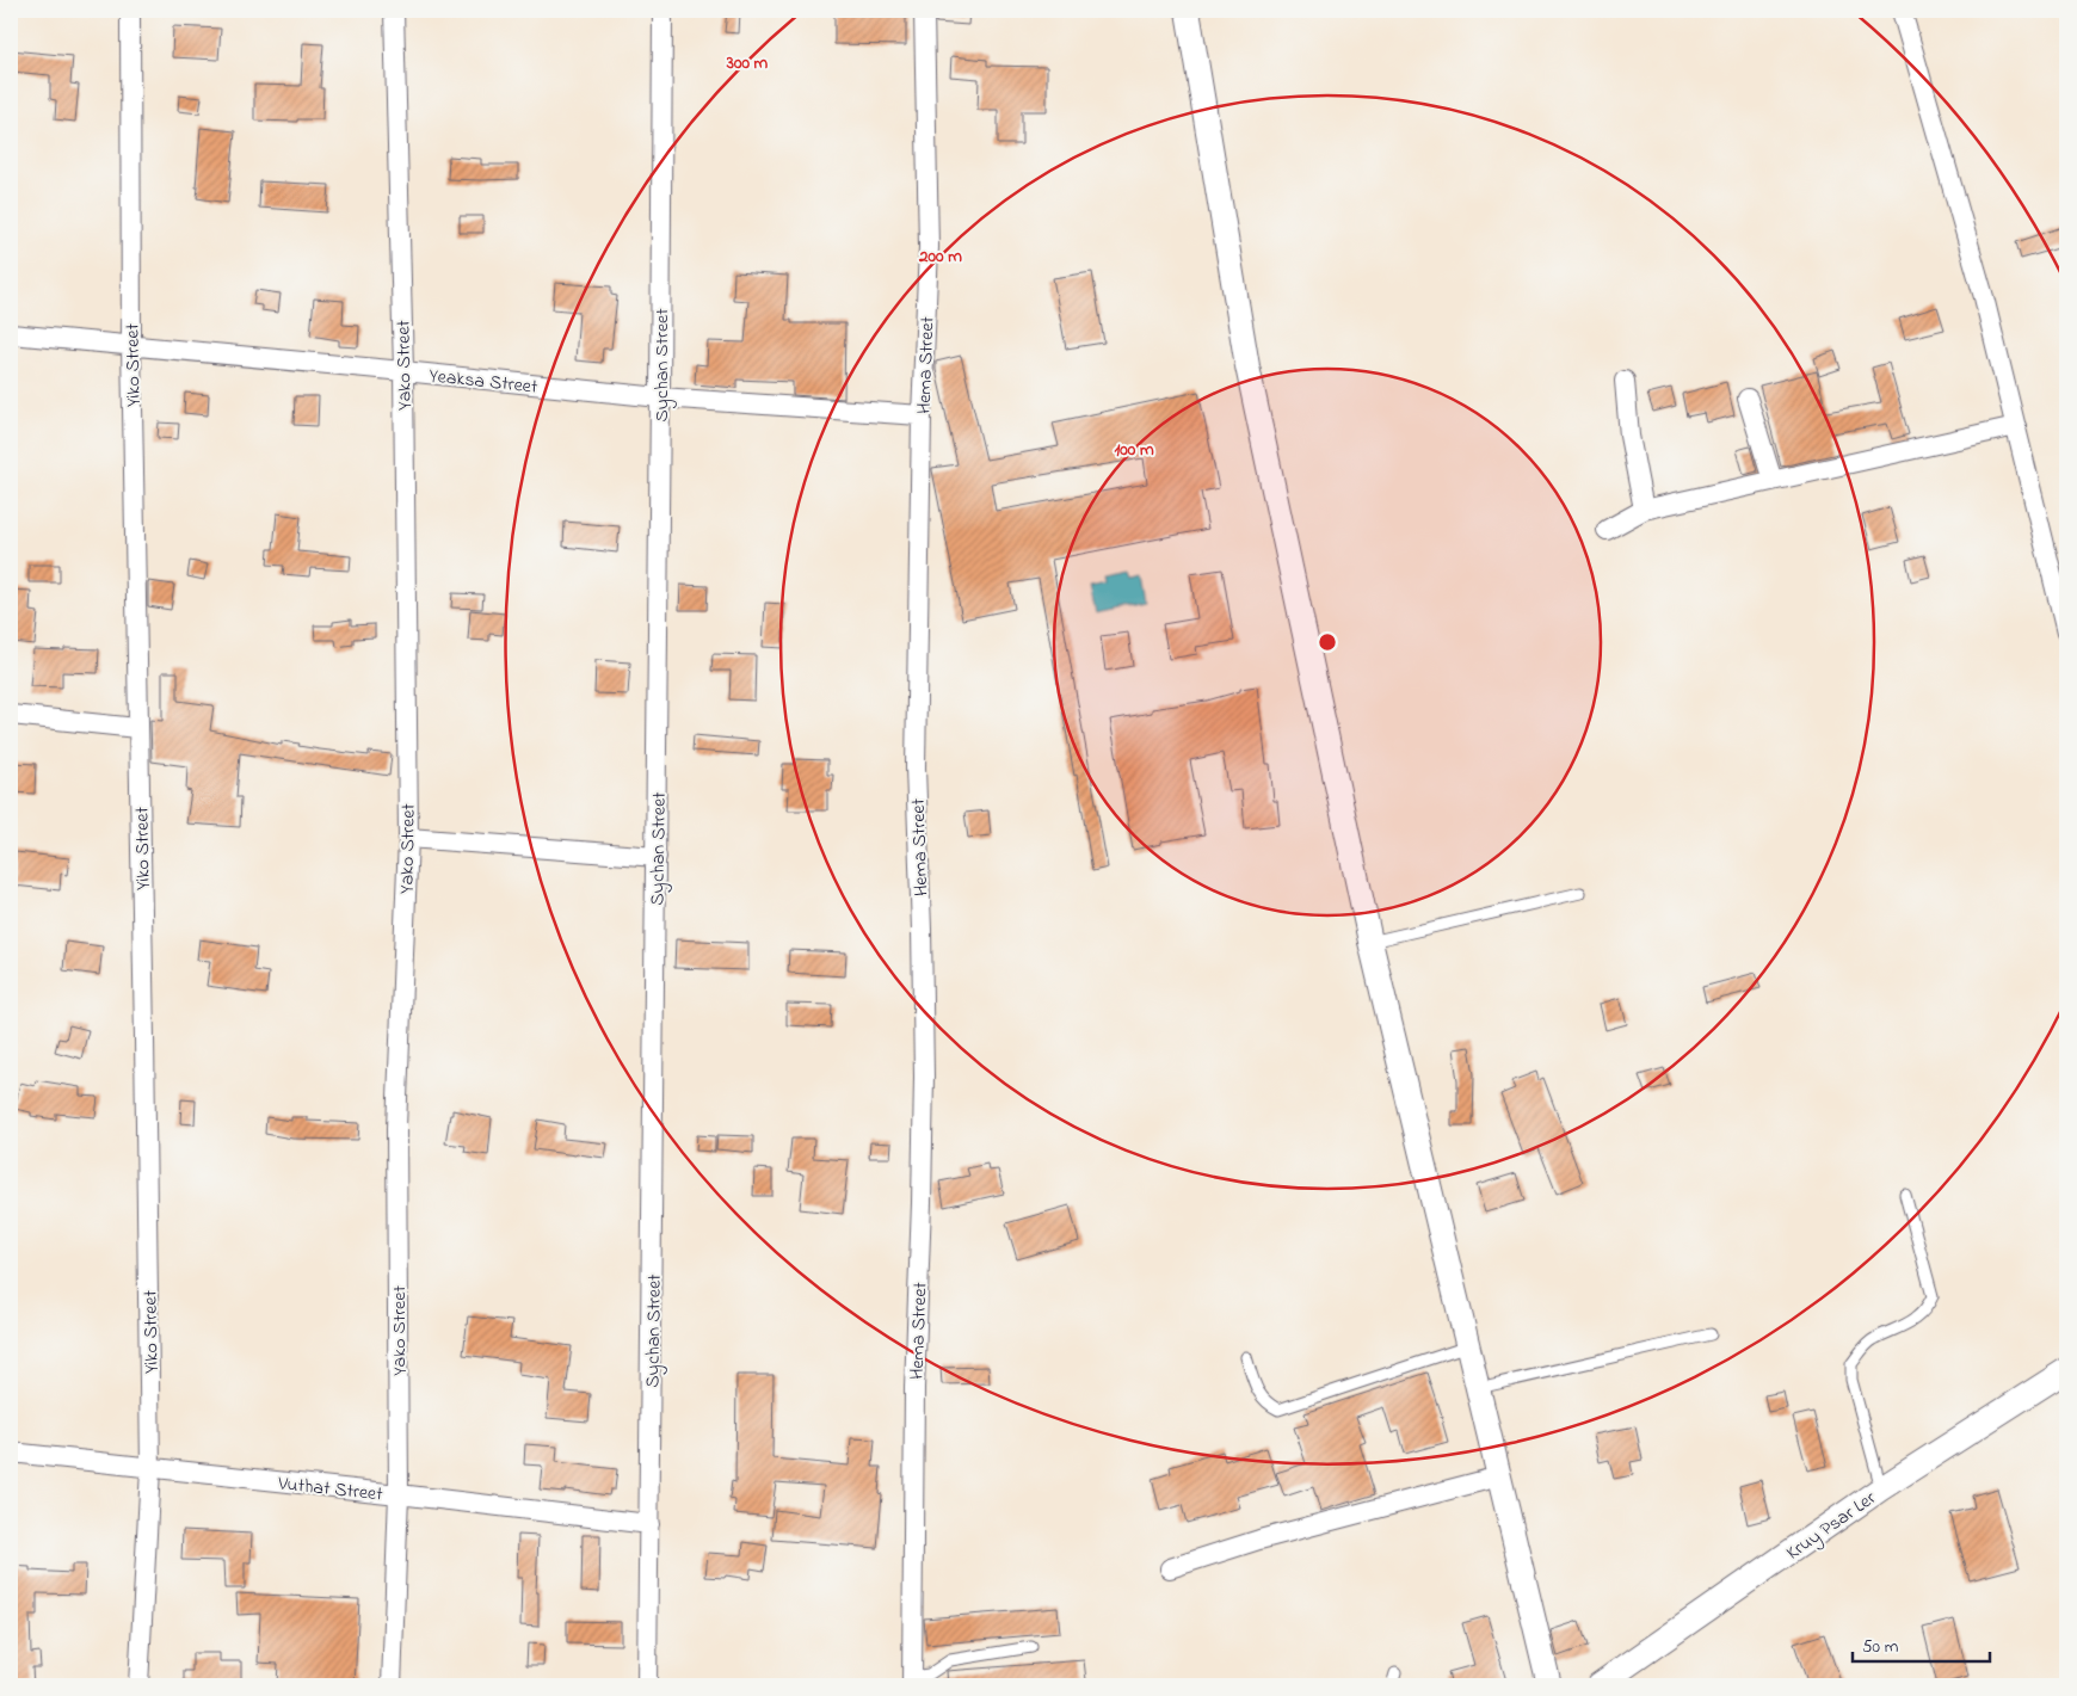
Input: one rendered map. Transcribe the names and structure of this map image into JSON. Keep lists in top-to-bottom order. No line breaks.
{"streets":{"street":["Yiko Street","Yako Street","Sychan Street","Hema Street","Yeaksa Street","Vuthat Street","Kruy Psar Ler"]},"crossings":[["Yiko Street","Yeaksa Street"],["Yiko Street","Vuthat Street"],["Yako Street","Yeaksa Street"],["Yako Street","Vuthat Street"],["Sychan Street","Yeaksa Street"],["Sychan Street","Vuthat Street"],["Hema Street","Yeaksa Street"]],"scale_bar":"50 m","rings":["300 m","200 m","100 m"]}
